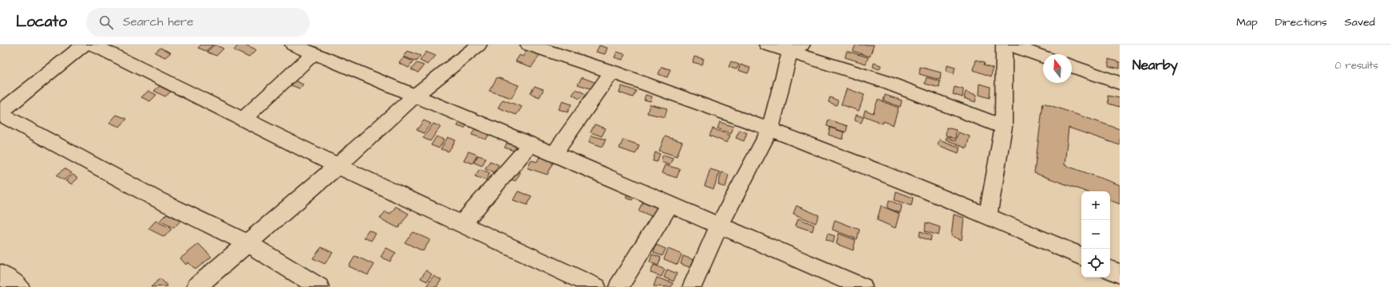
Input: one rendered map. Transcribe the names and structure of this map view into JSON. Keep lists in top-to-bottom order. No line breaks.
{"north":"top","page":{"header":"Locato","search":"Search here","nav":["Map","Directions","Saved"],"heading":["Nearby","0 results"],"map_buttons":["+","−"]}}
